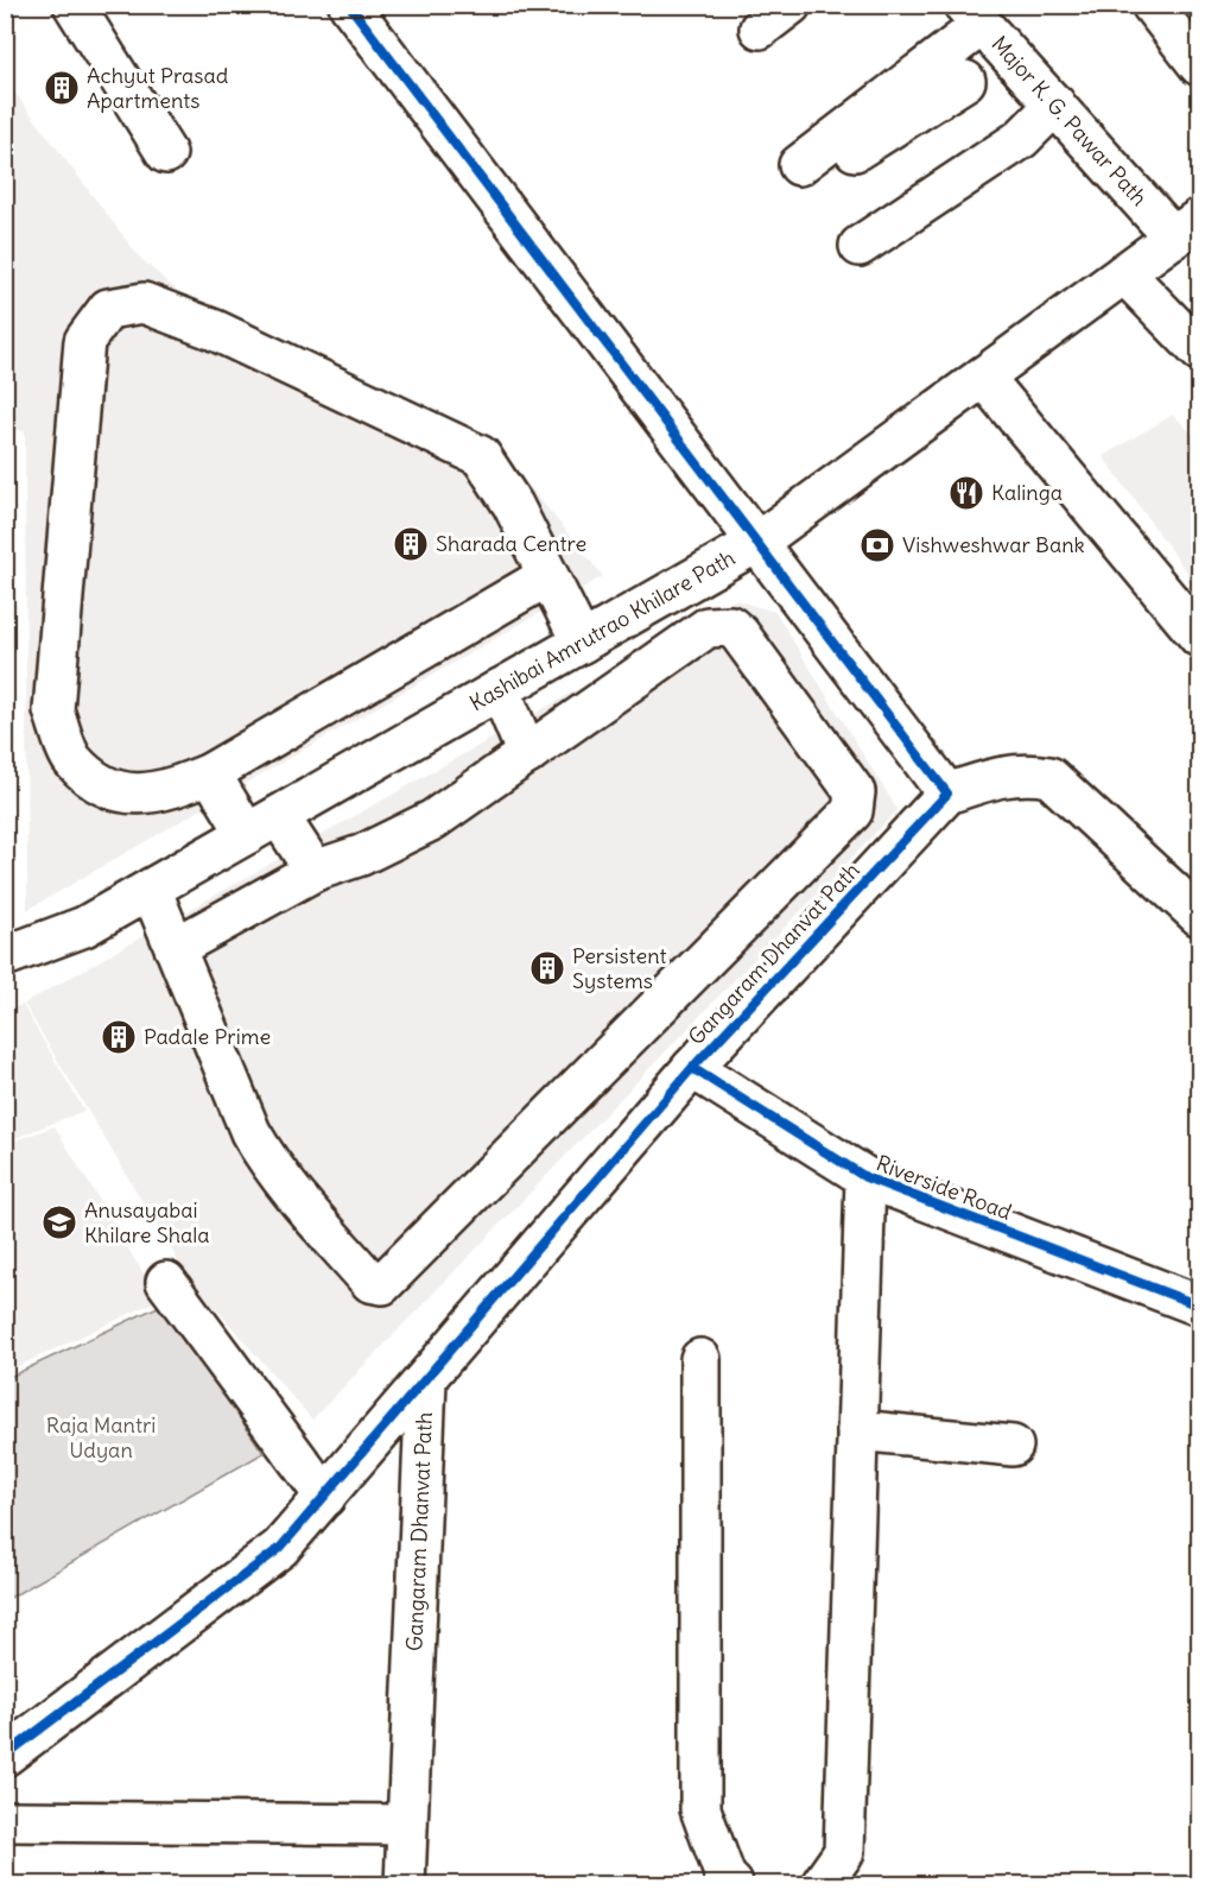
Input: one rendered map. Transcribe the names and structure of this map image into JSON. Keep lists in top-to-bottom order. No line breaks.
{"streets":{"street":["Major K. G. Pawar Path","Kashibai Amrutrao Khilare Path","Gangaram Dhanvat Path","Riverside Road"]},"crossings":[["Major K. G. Pawar Path","Kashibai Amrutrao Khilare Path"],["Gangaram Dhanvat Path","Riverside Road"]],"parks":["Raja Mantri Udyan"],"places":{"building":["Achyut Prasad Apartments","Sharada Centre","Persistent Systems","Padale Prime"],"restaurant":["Kalinga"],"bank":["Vishweshwar Bank"],"school or university":["Anusayabai Khilare Shala"]}}
